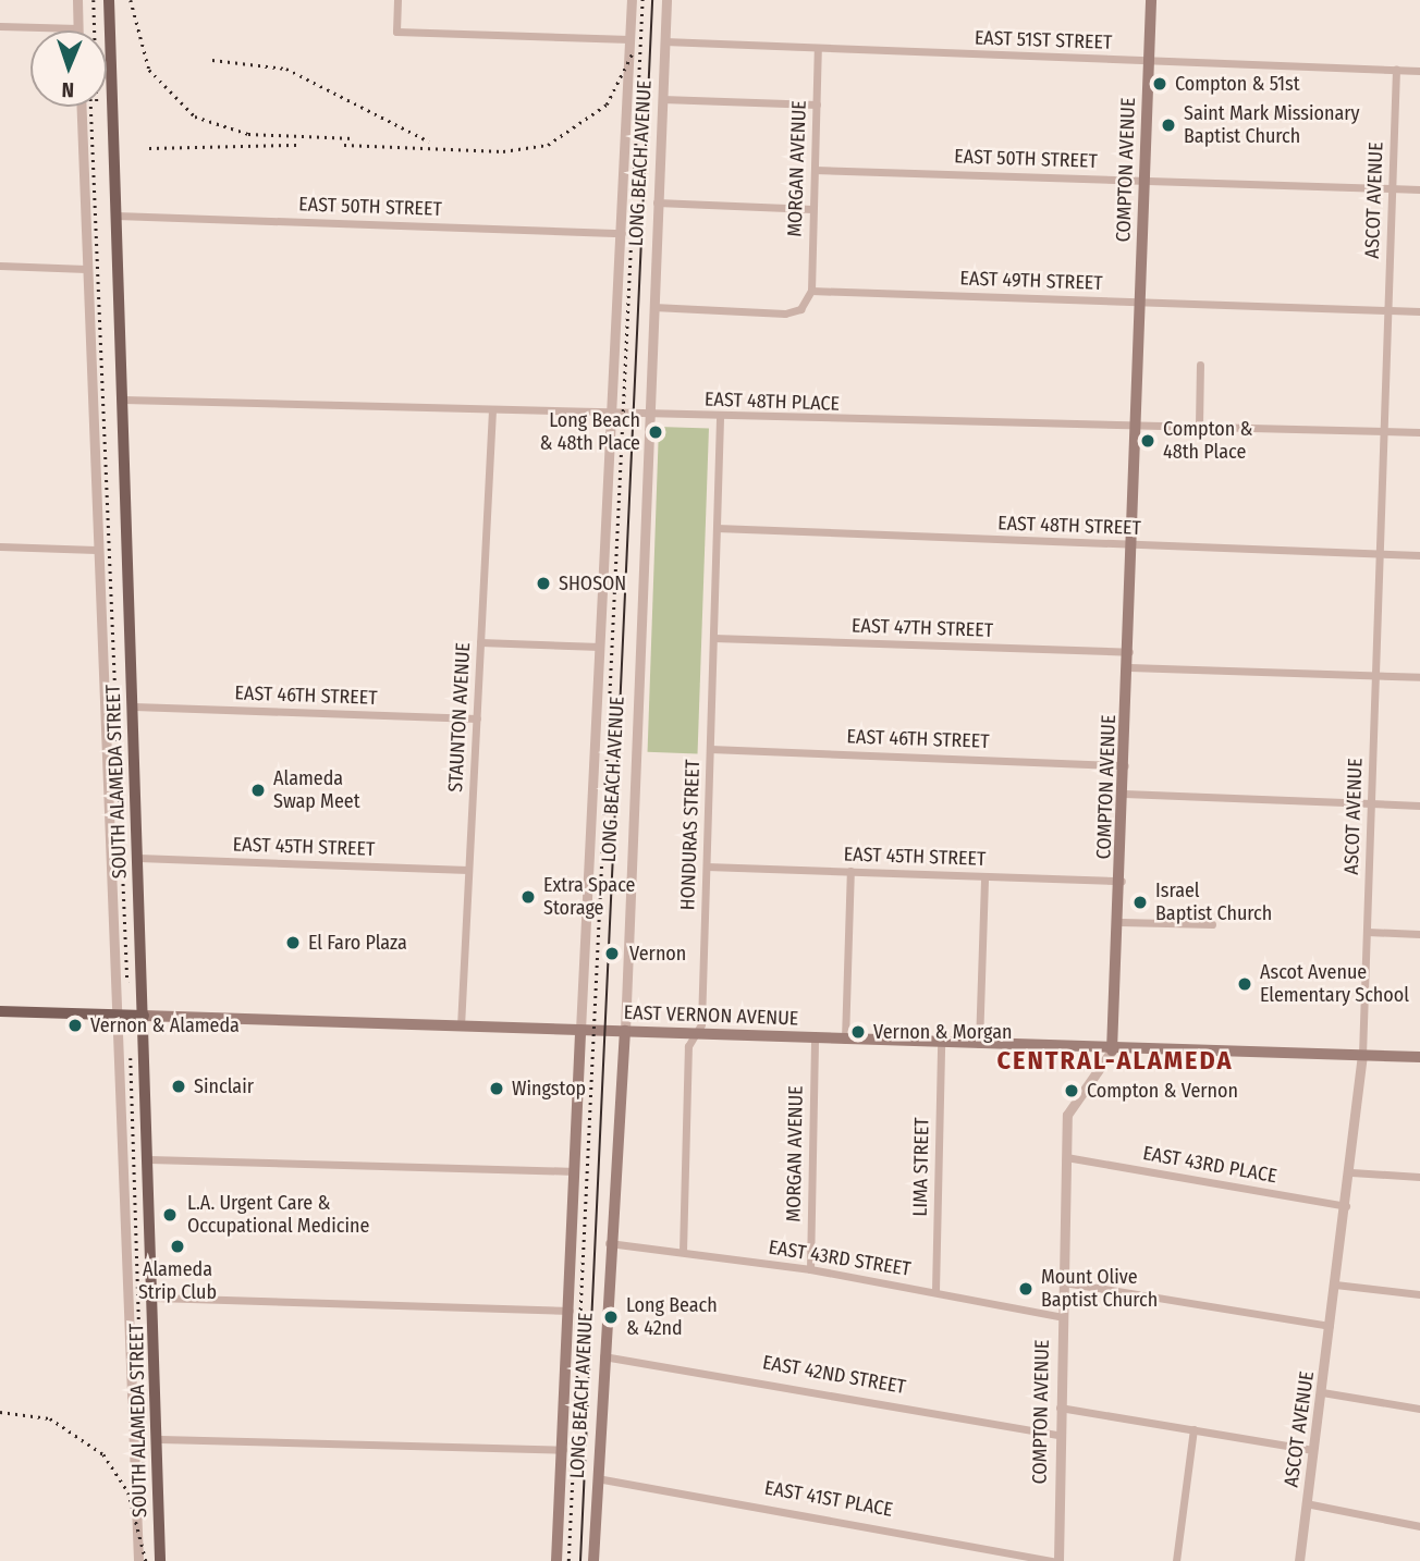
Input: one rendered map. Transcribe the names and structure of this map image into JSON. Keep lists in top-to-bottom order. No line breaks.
{"streets":{"main road":["LONG BEACH AVENUE","COMPTON AVENUE","SOUTH ALAMEDA STREET","EAST VERNON AVENUE"],"street":["EAST 51ST STREET","EAST 50TH STREET","MORGAN AVENUE","ASCOT AVENUE","EAST 49TH STREET","EAST 48TH PLACE","EAST 48TH STREET","EAST 47TH STREET","EAST 46TH STREET","STAUNTON AVENUE","HONDURAS STREET","EAST 45TH STREET","EAST 43RD PLACE","LIMA STREET","EAST 43RD STREET","EAST 42ND STREET","EAST 41ST PLACE"]},"crossings":[["EAST 51ST STREET","LONG BEACH AVENUE"],["EAST 51ST STREET","MORGAN AVENUE"],["EAST 51ST STREET","COMPTON AVENUE"],["EAST 51ST STREET","ASCOT AVENUE"],["EAST 50TH STREET","LONG BEACH AVENUE"],["EAST 50TH STREET","MORGAN AVENUE"],["EAST 50TH STREET","COMPTON AVENUE"],["EAST 50TH STREET","ASCOT AVENUE"],["EAST 50TH STREET","SOUTH ALAMEDA STREET"],["LONG BEACH AVENUE","EAST 48TH PLACE"],["LONG BEACH AVENUE","EAST VERNON AVENUE"],["LONG BEACH AVENUE","EAST 43RD STREET"],["LONG BEACH AVENUE","EAST 42ND STREET"],["LONG BEACH AVENUE","EAST 41ST PLACE"],["MORGAN AVENUE","EAST 49TH STREET"],["MORGAN AVENUE","EAST VERNON AVENUE"],["MORGAN AVENUE","EAST 43RD STREET"],["COMPTON AVENUE","EAST 49TH STREET"],["COMPTON AVENUE","EAST 48TH PLACE"],["COMPTON AVENUE","EAST 48TH STREET"],["COMPTON AVENUE","EAST 47TH STREET"],["COMPTON AVENUE","EAST 46TH STREET"],["COMPTON AVENUE","EAST 45TH STREET"],["COMPTON AVENUE","EAST VERNON AVENUE"],["COMPTON AVENUE","EAST 43RD PLACE"],["COMPTON AVENUE","EAST 43RD STREET"],["COMPTON AVENUE","EAST 42ND STREET"],["COMPTON AVENUE","EAST 41ST PLACE"],["ASCOT AVENUE","EAST 49TH STREET"],["ASCOT AVENUE","EAST 48TH PLACE"],["ASCOT AVENUE","EAST 48TH STREET"],["ASCOT AVENUE","EAST VERNON AVENUE"],["ASCOT AVENUE","EAST 43RD PLACE"],["EAST 48TH PLACE","STAUNTON AVENUE"],["EAST 48TH PLACE","SOUTH ALAMEDA STREET"],["EAST 48TH PLACE","HONDURAS STREET"],["EAST 48TH STREET","HONDURAS STREET"],["EAST 47TH STREET","HONDURAS STREET"],["EAST 46TH STREET","STAUNTON AVENUE"],["EAST 46TH STREET","SOUTH ALAMEDA STREET"],["EAST 46TH STREET","HONDURAS STREET"],["STAUNTON AVENUE","EAST 45TH STREET"],["STAUNTON AVENUE","EAST VERNON AVENUE"],["SOUTH ALAMEDA STREET","EAST 45TH STREET"],["SOUTH ALAMEDA STREET","EAST VERNON AVENUE"],["HONDURAS STREET","EAST 45TH STREET"],["HONDURAS STREET","EAST VERNON AVENUE"],["HONDURAS STREET","EAST 43RD STREET"],["EAST VERNON AVENUE","LIMA STREET"],["LIMA STREET","EAST 43RD STREET"]],"districts":["CENTRAL-ALAMEDA"],"places":["Compton & 51st","Saint Mark Missionary Baptist Church","Long Beach & 48th Place","Compton & 48th Place","SHOSON","Alameda Swap Meet","Extra Space Storage","Israel Baptist Church","El Faro Plaza","Vernon","Ascot Avenue Elementary School","Vernon & Alameda","Vernon & Morgan","Sinclair","Wingstop","Compton & Vernon","L.A. Urgent Care & Occupational Medicine","Alameda Strip Club","Mount Olive Baptist Church","Long Beach & 42nd"],"north":"bottom"}
